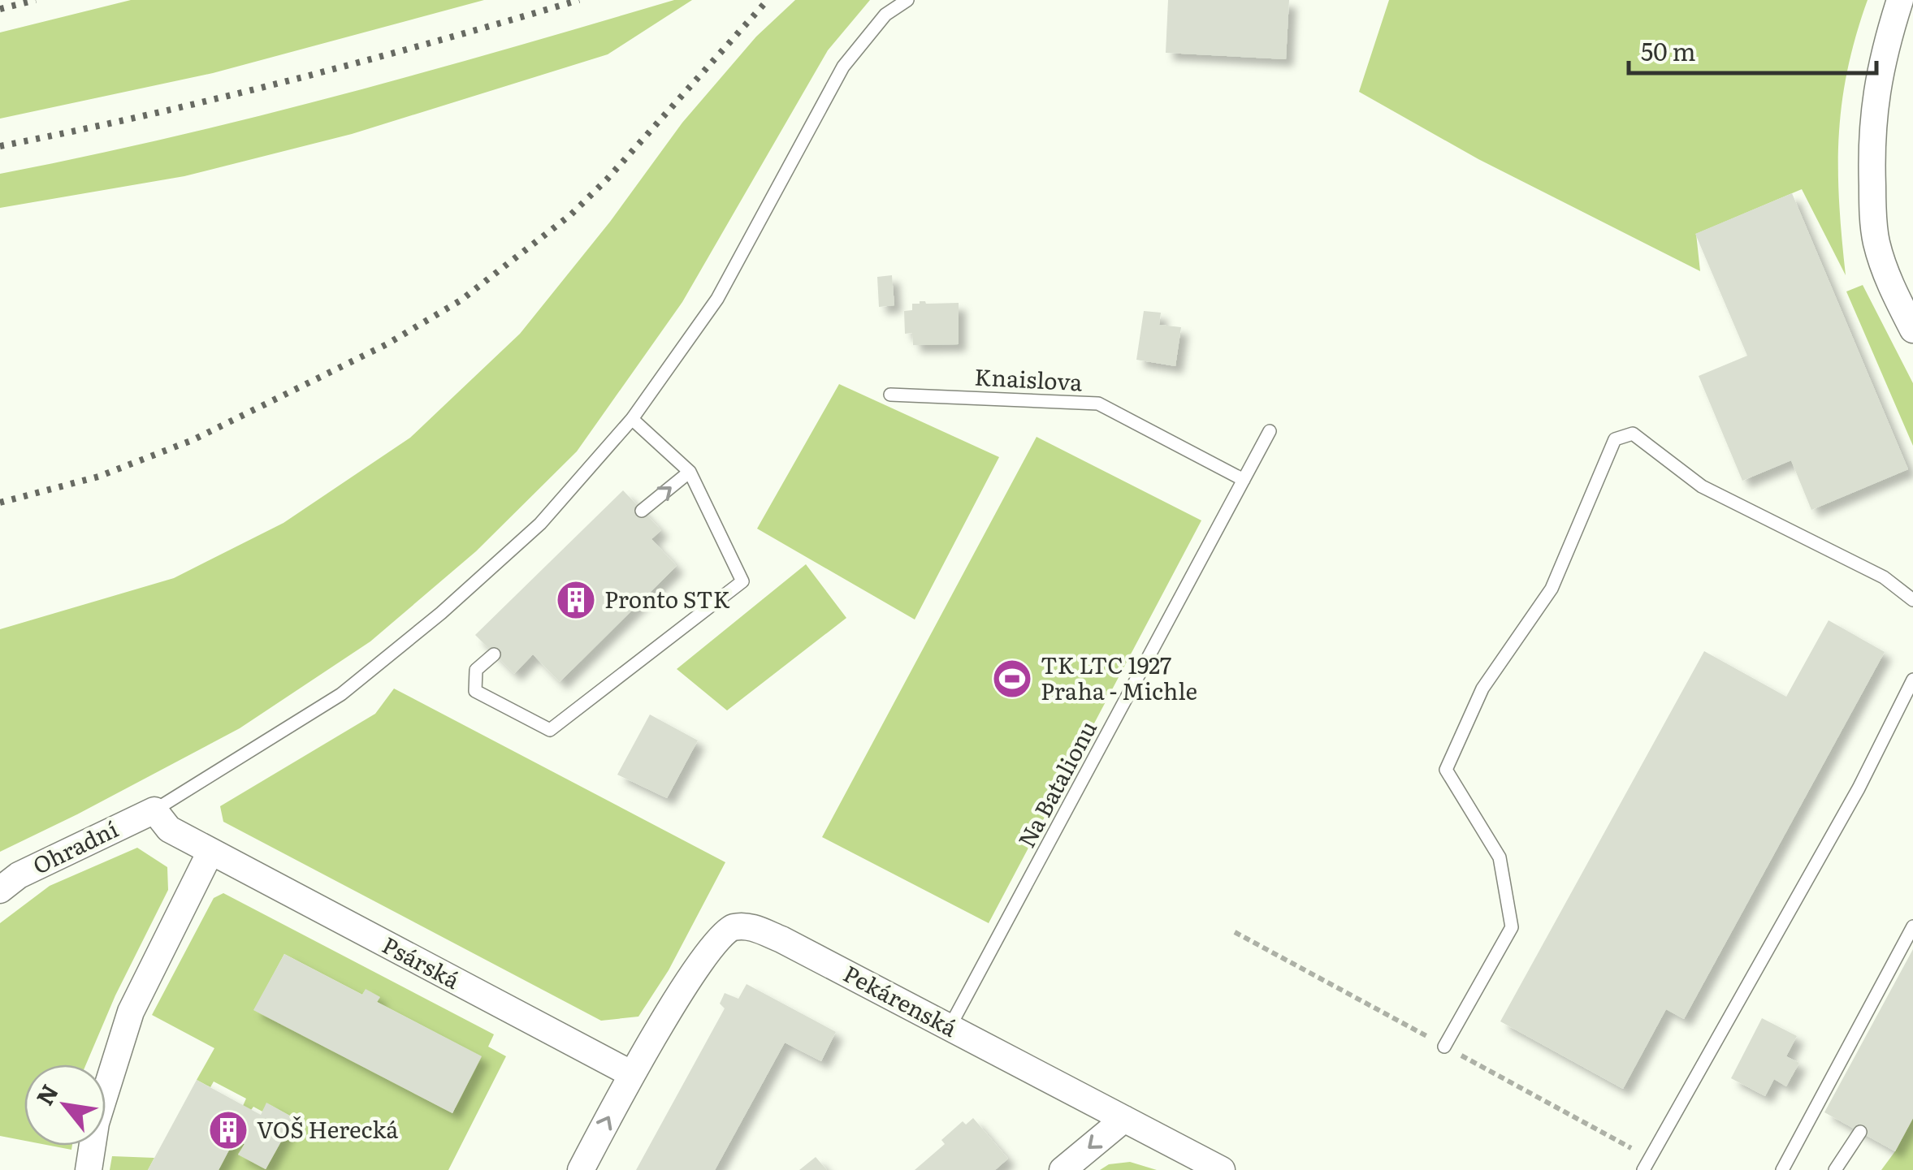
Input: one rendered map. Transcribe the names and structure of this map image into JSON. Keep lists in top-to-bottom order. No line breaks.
{"streets":{"street":["Ohradní","Psárská","Pekárenská"],"lane":["Knaislova","Na Batalionu"]},"crossings":[["Knaislova","Na Batalionu"],["Na Batalionu","Pekárenská"],["Ohradní","Psárská"],["Psárská","Pekárenská"]],"places":{"building":["Pronto STK","VOŠ Herecká"],"sports":["TK LTC 1927 Praha - Michle"]},"scale_bar":"50 m","north":"top left"}
